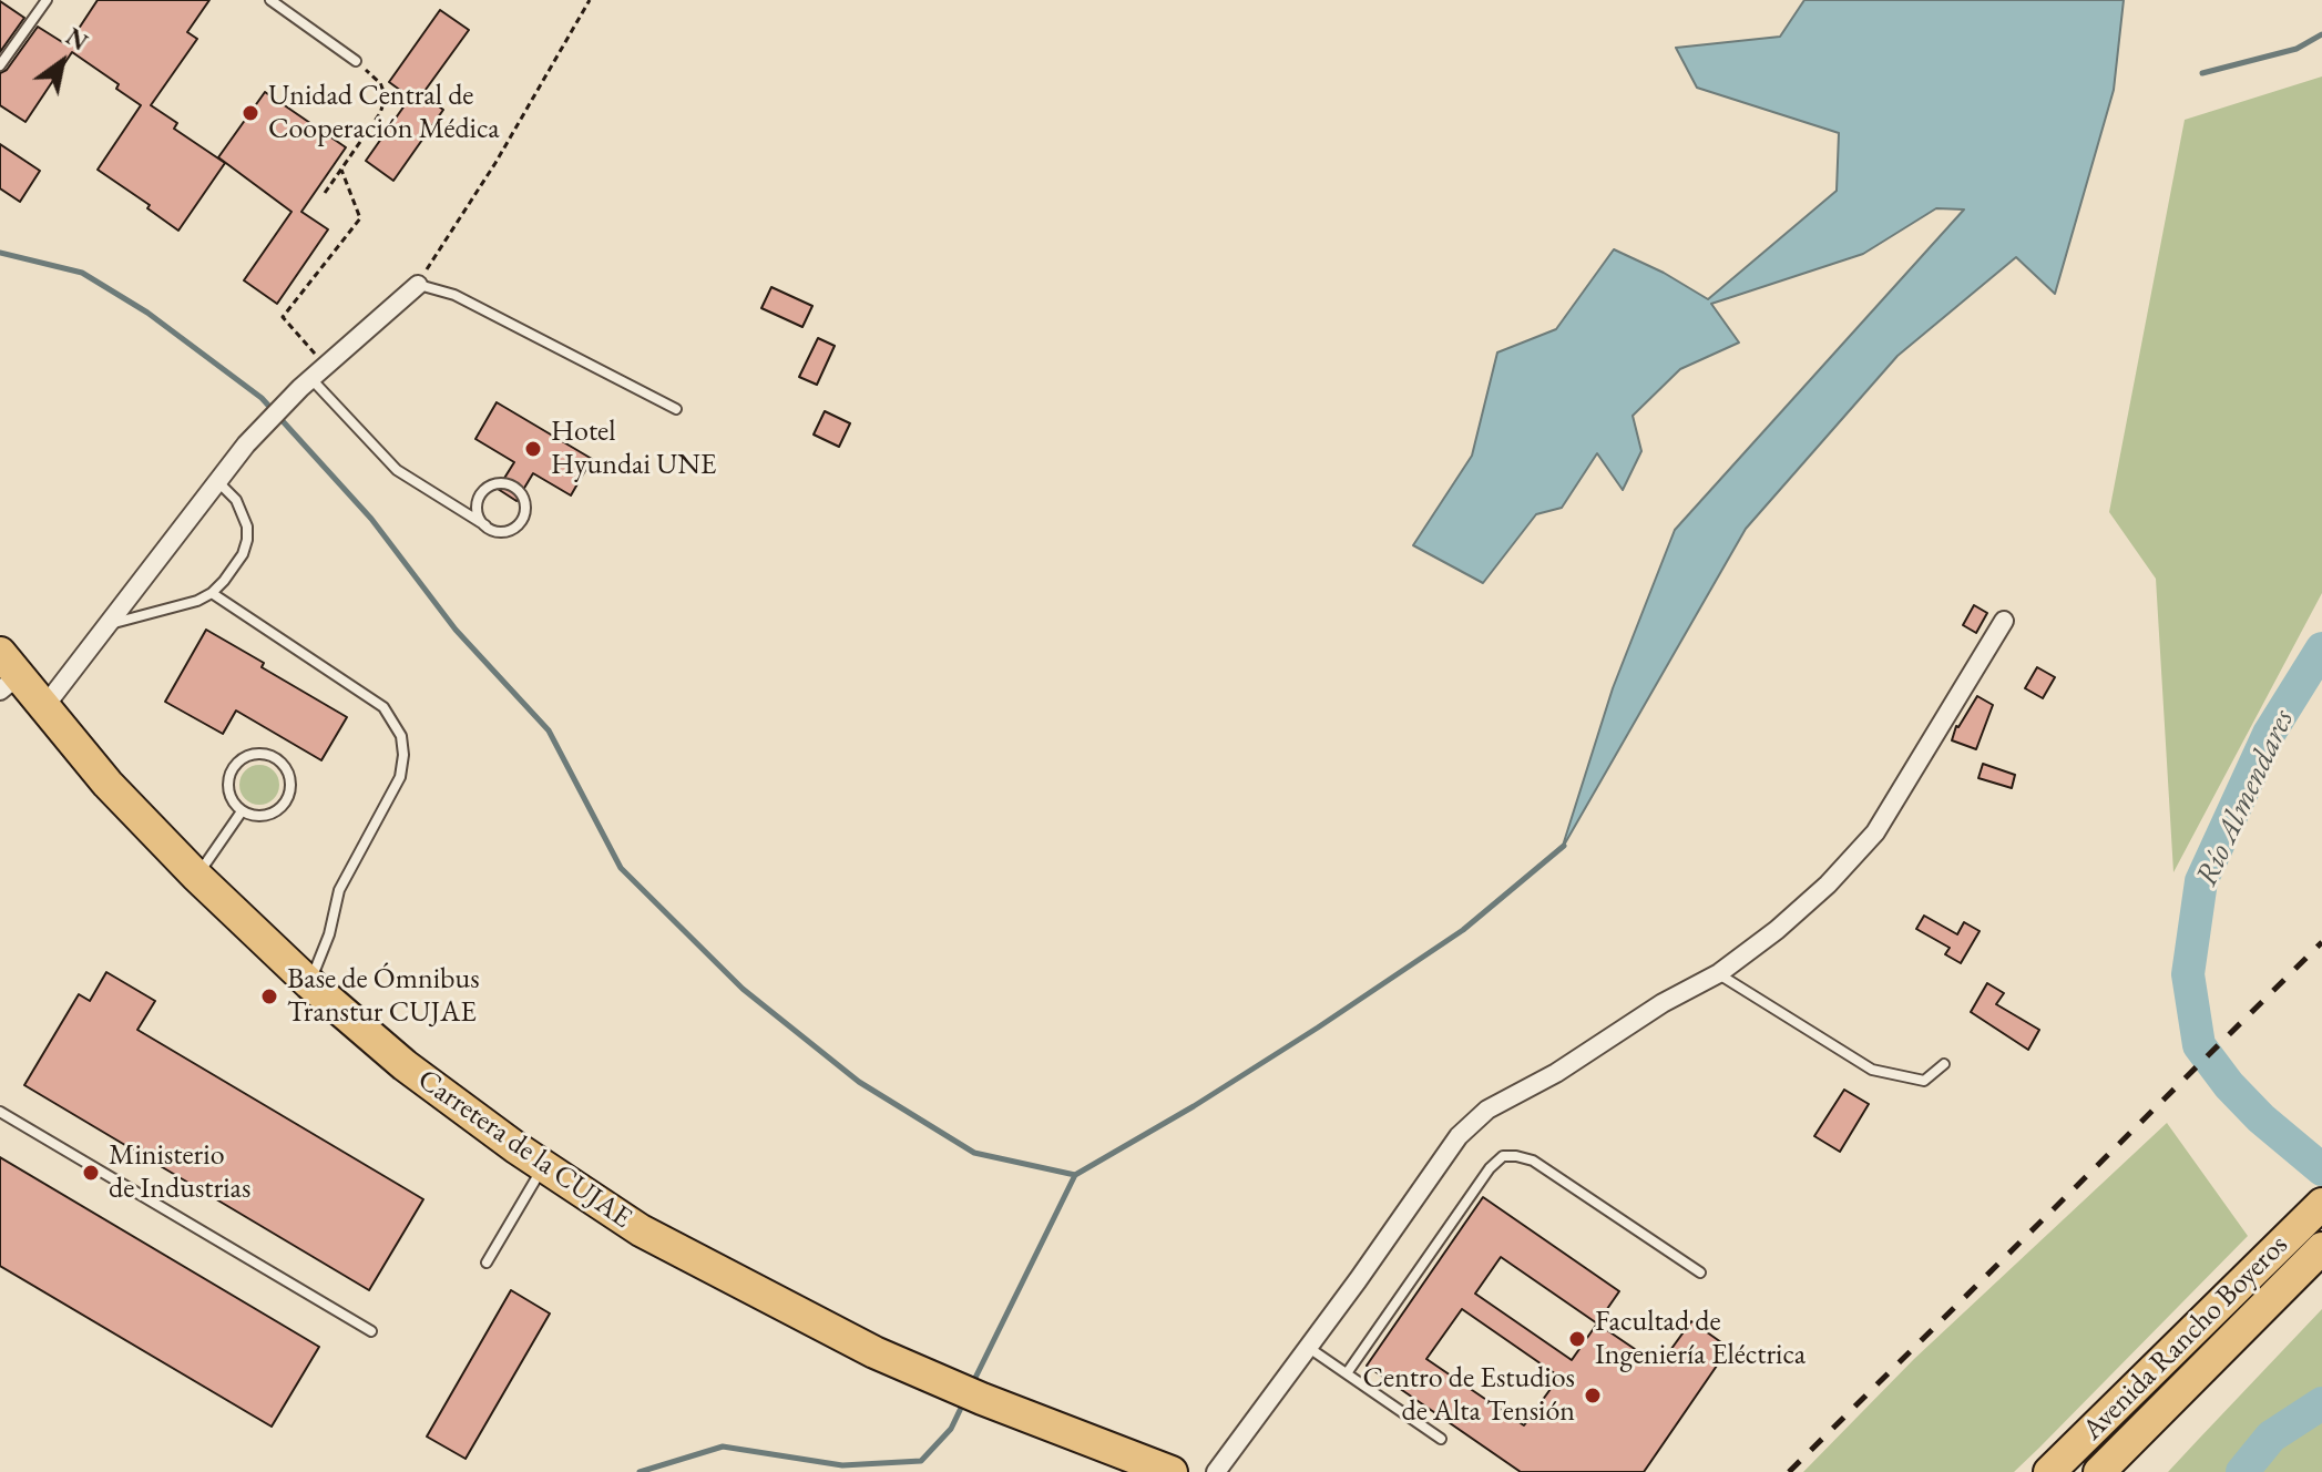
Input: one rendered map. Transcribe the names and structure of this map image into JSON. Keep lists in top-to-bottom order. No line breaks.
{"streets":{"highway":["Carretera de la CUJAE","Avenida Rancho Boyeros"]},"water":["Río Almendares"],"places":["Unidad Central de Cooperación Médica","Hotel Hyundai UNE","Base de Ómnibus Transtur CUJAE","Ministerio de Industrias","Facultad de Ingeniería Eléctrica","Centro de Estudios de Alta Tensión"],"north":"top right"}
